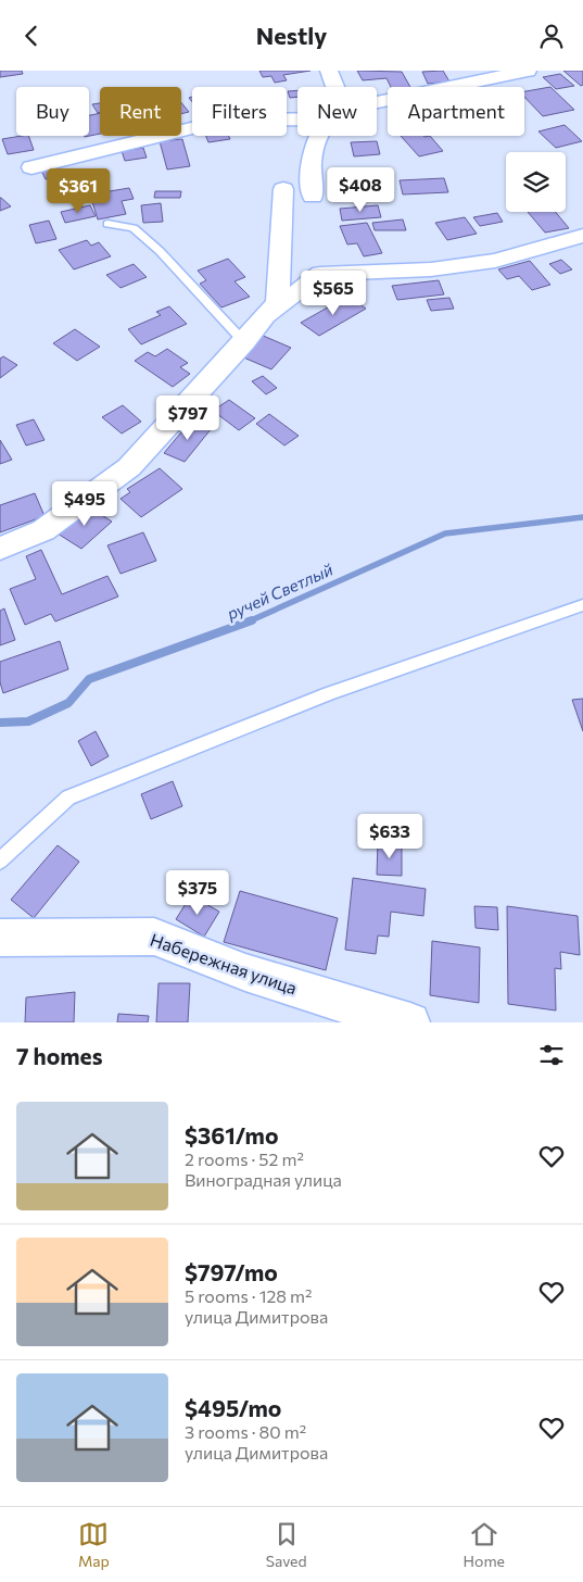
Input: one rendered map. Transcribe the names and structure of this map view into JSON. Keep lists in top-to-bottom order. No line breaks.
{"streets":{"street":["Набережная улица"]},"water":["ручей Светлый"],"page":{"header":"Nestly","chip":["Buy","Rent","Filters","New","Apartment"],"price":["$408","$361","$565","$797","$495","$633","$375"],"heading":"7 homes","list":[{"name":"$361/mo","note":"2 rooms · 52 m² · Виноградная улица"},{"name":"$797/mo","note":"5 rooms · 128 m² · улица Димитрова"},{"name":"$495/mo","note":"3 rooms · 80 m² · улица Димитрова"}],"tabs":["Map","Saved","Home"]}}
